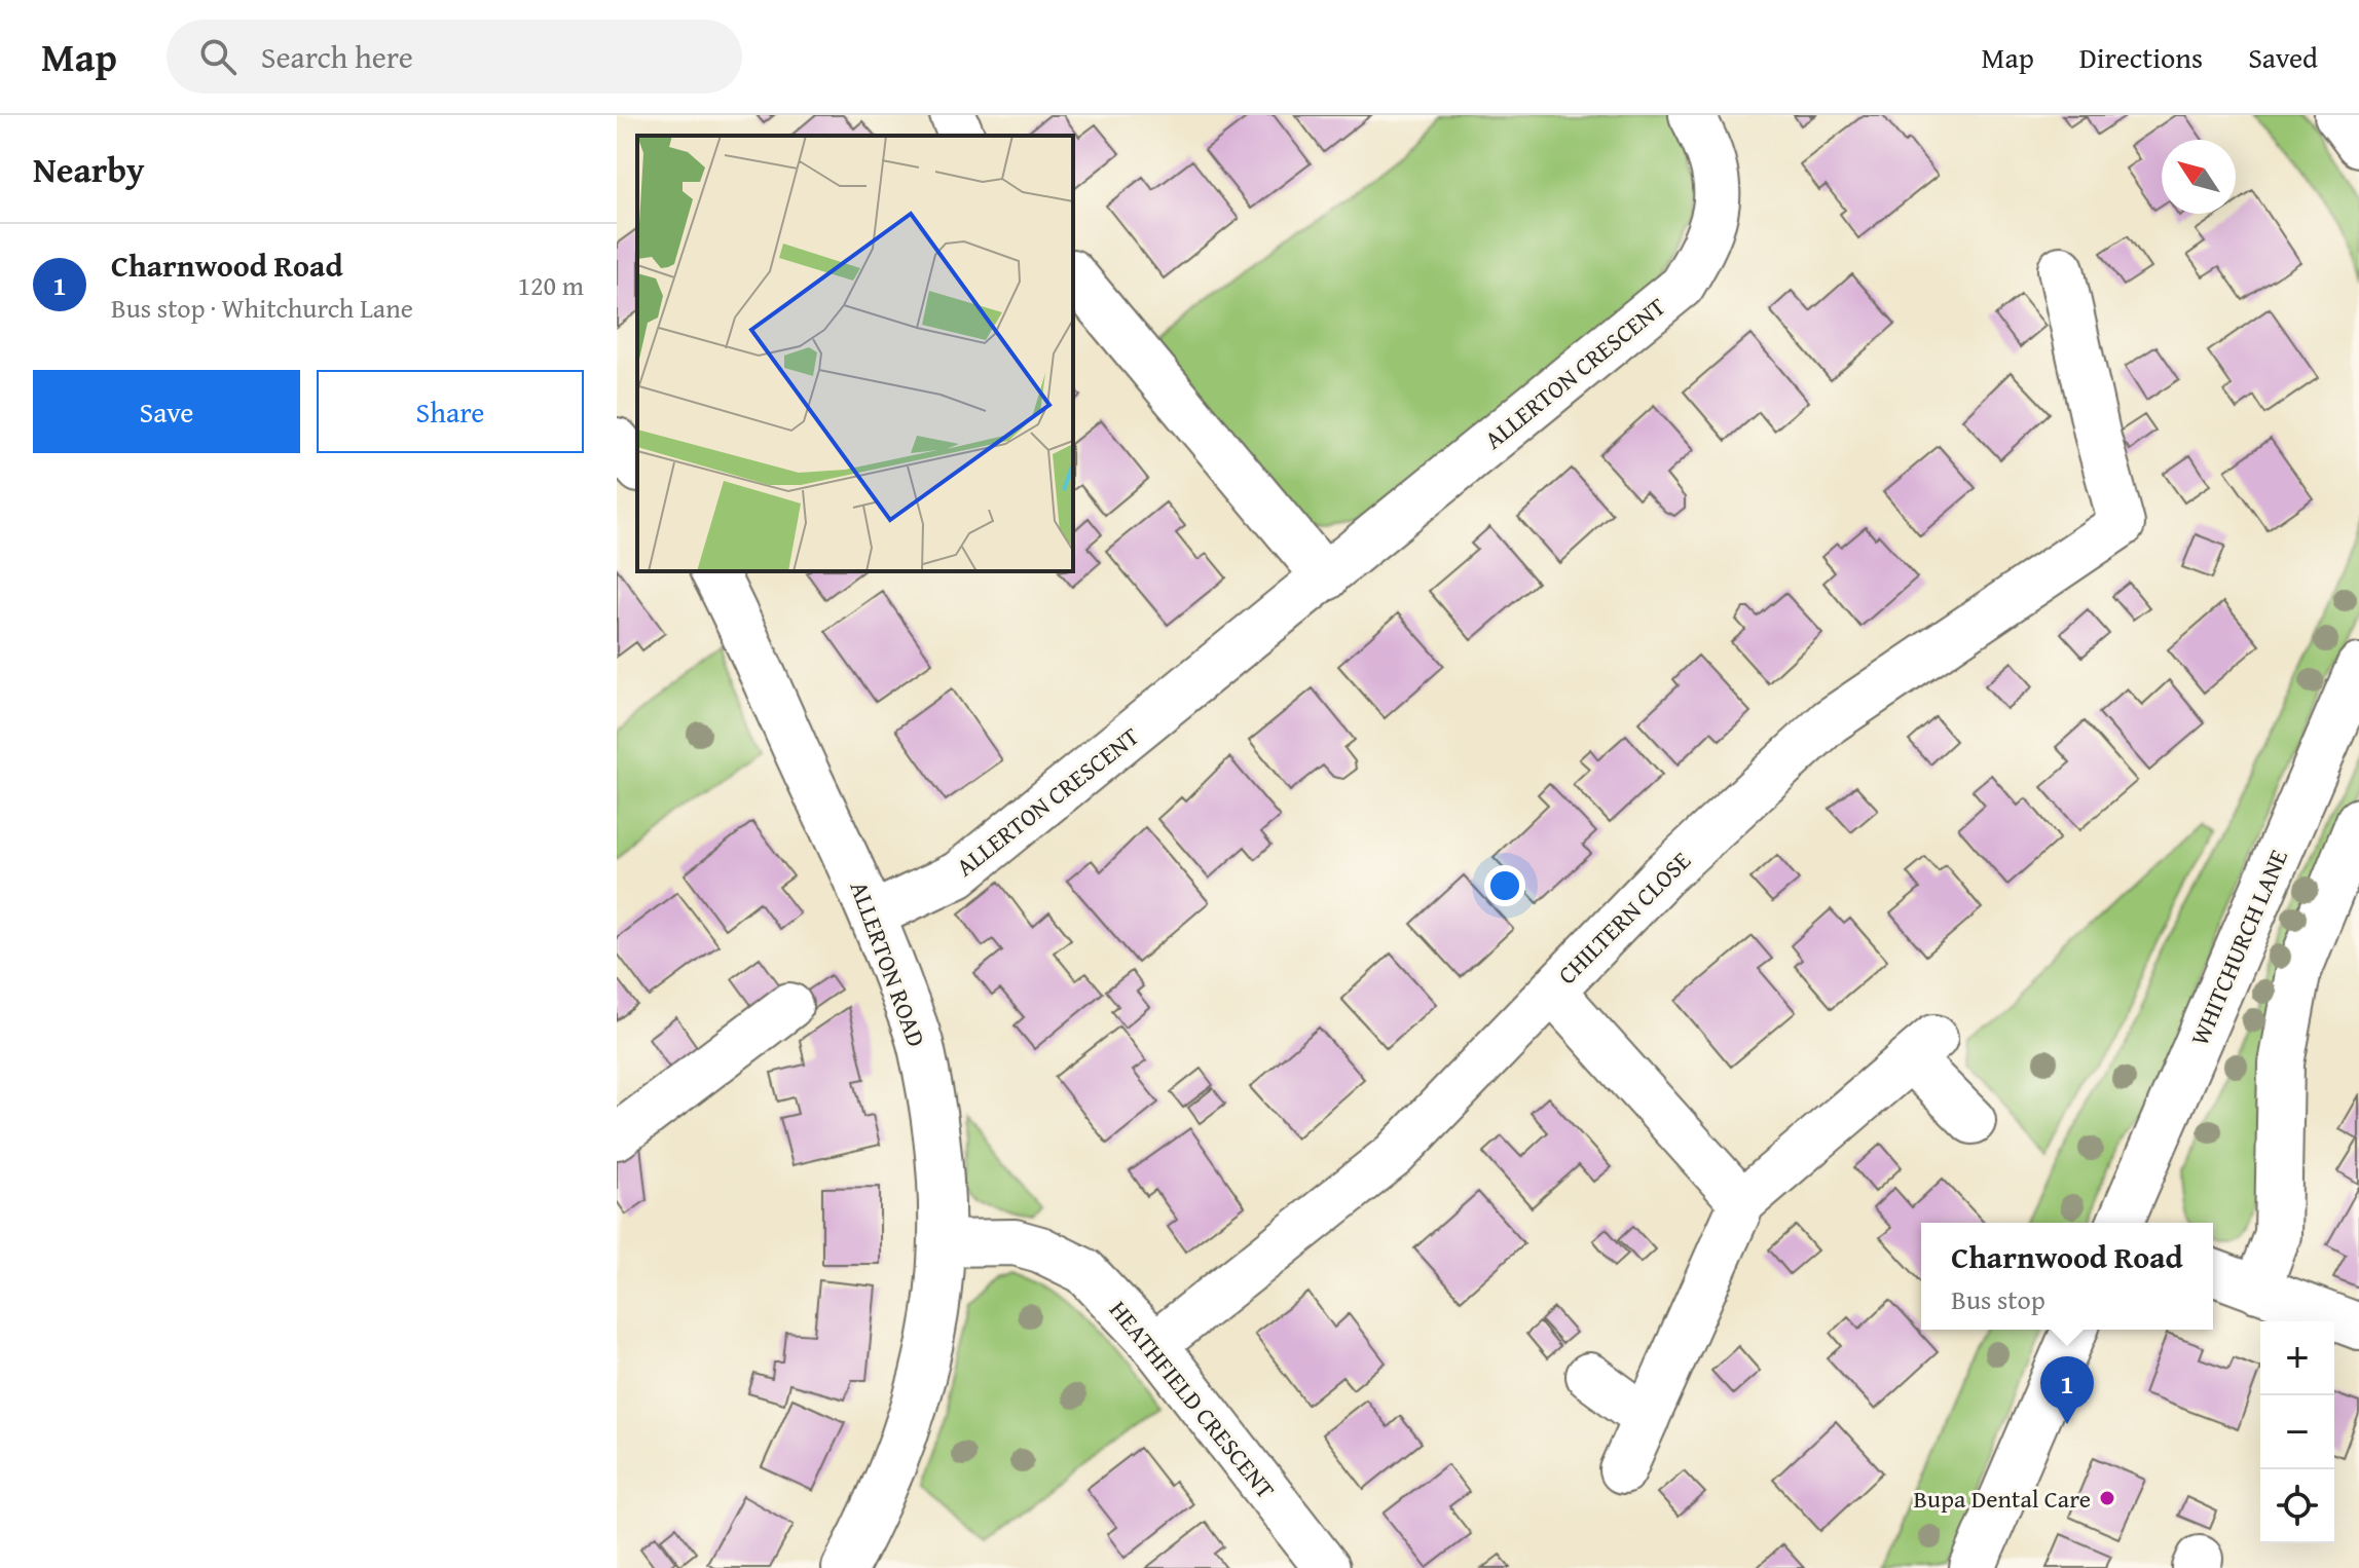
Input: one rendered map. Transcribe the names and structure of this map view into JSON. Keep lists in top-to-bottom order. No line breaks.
{"streets":{"street":["ALLERTON CRESCENT","CHILTERN CLOSE","WHITCHURCH LANE","ALLERTON ROAD","HEATHFIELD CRESCENT"]},"crossings":[["ALLERTON CRESCENT","ALLERTON ROAD"],["CHILTERN CLOSE","HEATHFIELD CRESCENT"],["ALLERTON ROAD","HEATHFIELD CRESCENT"]],"places":["Bupa Dental Care"],"north":"top left","page":{"header":"Map","search":"Search here","nav":["Map","Directions","Saved"],"heading":"Nearby","list":[{"mark":"1","name":"Charnwood Road","note":"Bus stop · Whitchurch Lane","value":"120 m"}],"buttons":["Save","Share"],"popup":["Charnwood Road","Bus stop"],"map_buttons":["+","−"],"pins":"1"}}
